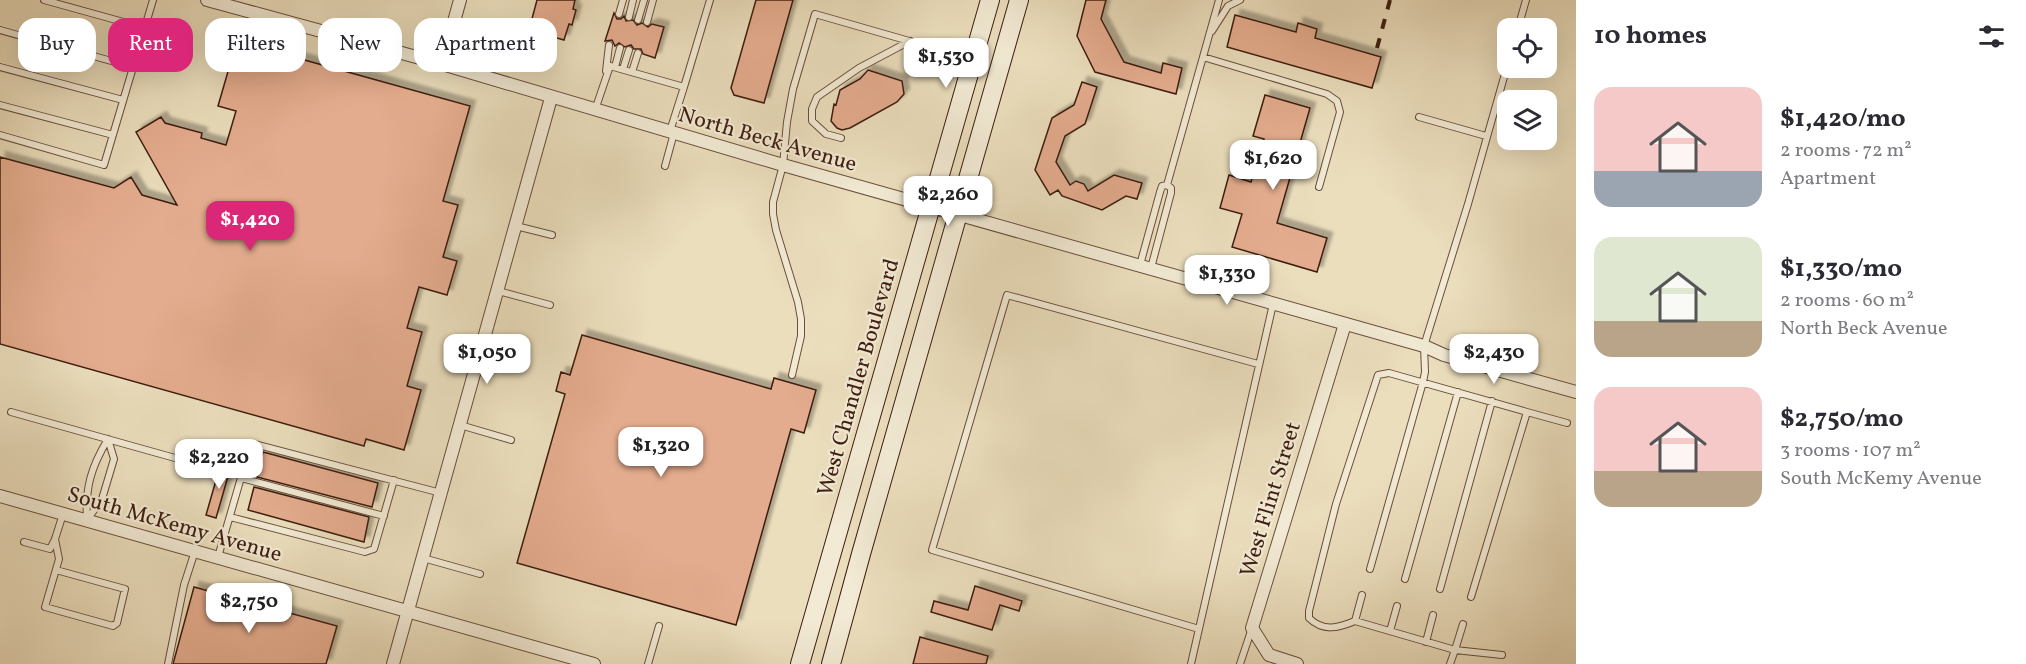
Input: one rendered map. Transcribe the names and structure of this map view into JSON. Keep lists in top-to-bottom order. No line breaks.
{"streets":{"main road":["West Chandler Boulevard"],"street":["North Beck Avenue","West Flint Street","South McKemy Avenue"]},"crossings":[["North Beck Avenue","West Chandler Boulevard"],["North Beck Avenue","West Flint Street"]],"page":{"heading":"10 homes","chip":["Buy","Rent","Filters","New","Apartment"],"price":["$1,530","$1,620","$2,260","$1,420","$1,330","$1,050","$2,430","$1,320","$2,220","$2,750"],"list":[{"name":"$1,420/mo","note":"2 rooms · 72 m² · Apartment"},{"name":"$1,330/mo","note":"2 rooms · 60 m² · North Beck Avenue"},{"name":"$2,750/mo","note":"3 rooms · 107 m² · South McKemy Avenue"}]}}
